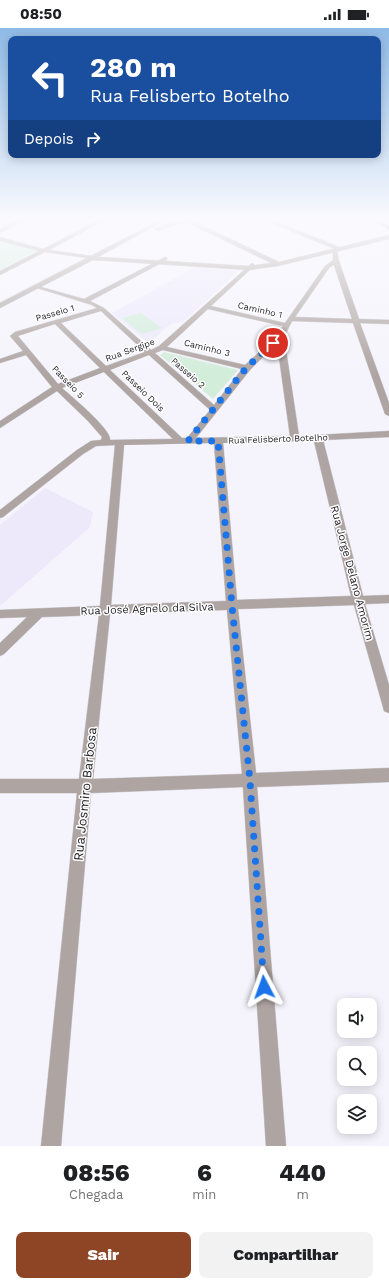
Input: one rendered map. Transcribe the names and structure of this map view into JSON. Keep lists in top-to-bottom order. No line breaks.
{"streets":{"street":["Caminho 1","Passeio 1","Caminho 3","Rua Sergipe","Passeio 2","Passeio 5","Passeio Dois","Rua Felisberto Botelho","Rua Jorge Delano Amorim","Rua José Agnelo da Silva","Rua Josmiro Barbosa"]},"crossings":[["Caminho 1","Rua Sergipe"],["Passeio 1","Passeio 2"],["Passeio 1","Passeio 5"],["Passeio 1","Passeio Dois"],["Caminho 3","Rua Sergipe"],["Rua Sergipe","Passeio 2"],["Rua Sergipe","Passeio 5"],["Rua Sergipe","Passeio Dois"],["Passeio 5","Rua Felisberto Botelho"],["Passeio Dois","Rua Felisberto Botelho"],["Rua Felisberto Botelho","Rua Jorge Delano Amorim"],["Rua Felisberto Botelho","Rua Josmiro Barbosa"],["Rua Jorge Delano Amorim","Rua José Agnelo da Silva"],["Rua José Agnelo da Silva","Rua Josmiro Barbosa"]],"page":{"status":"08:50","turn":["280 m","Rua Felisberto Botelho"],"then":"Depois","eta":["08:56","Chegada","6","min","440","m"],"buttons":["Sair","Compartilhar"]}}
